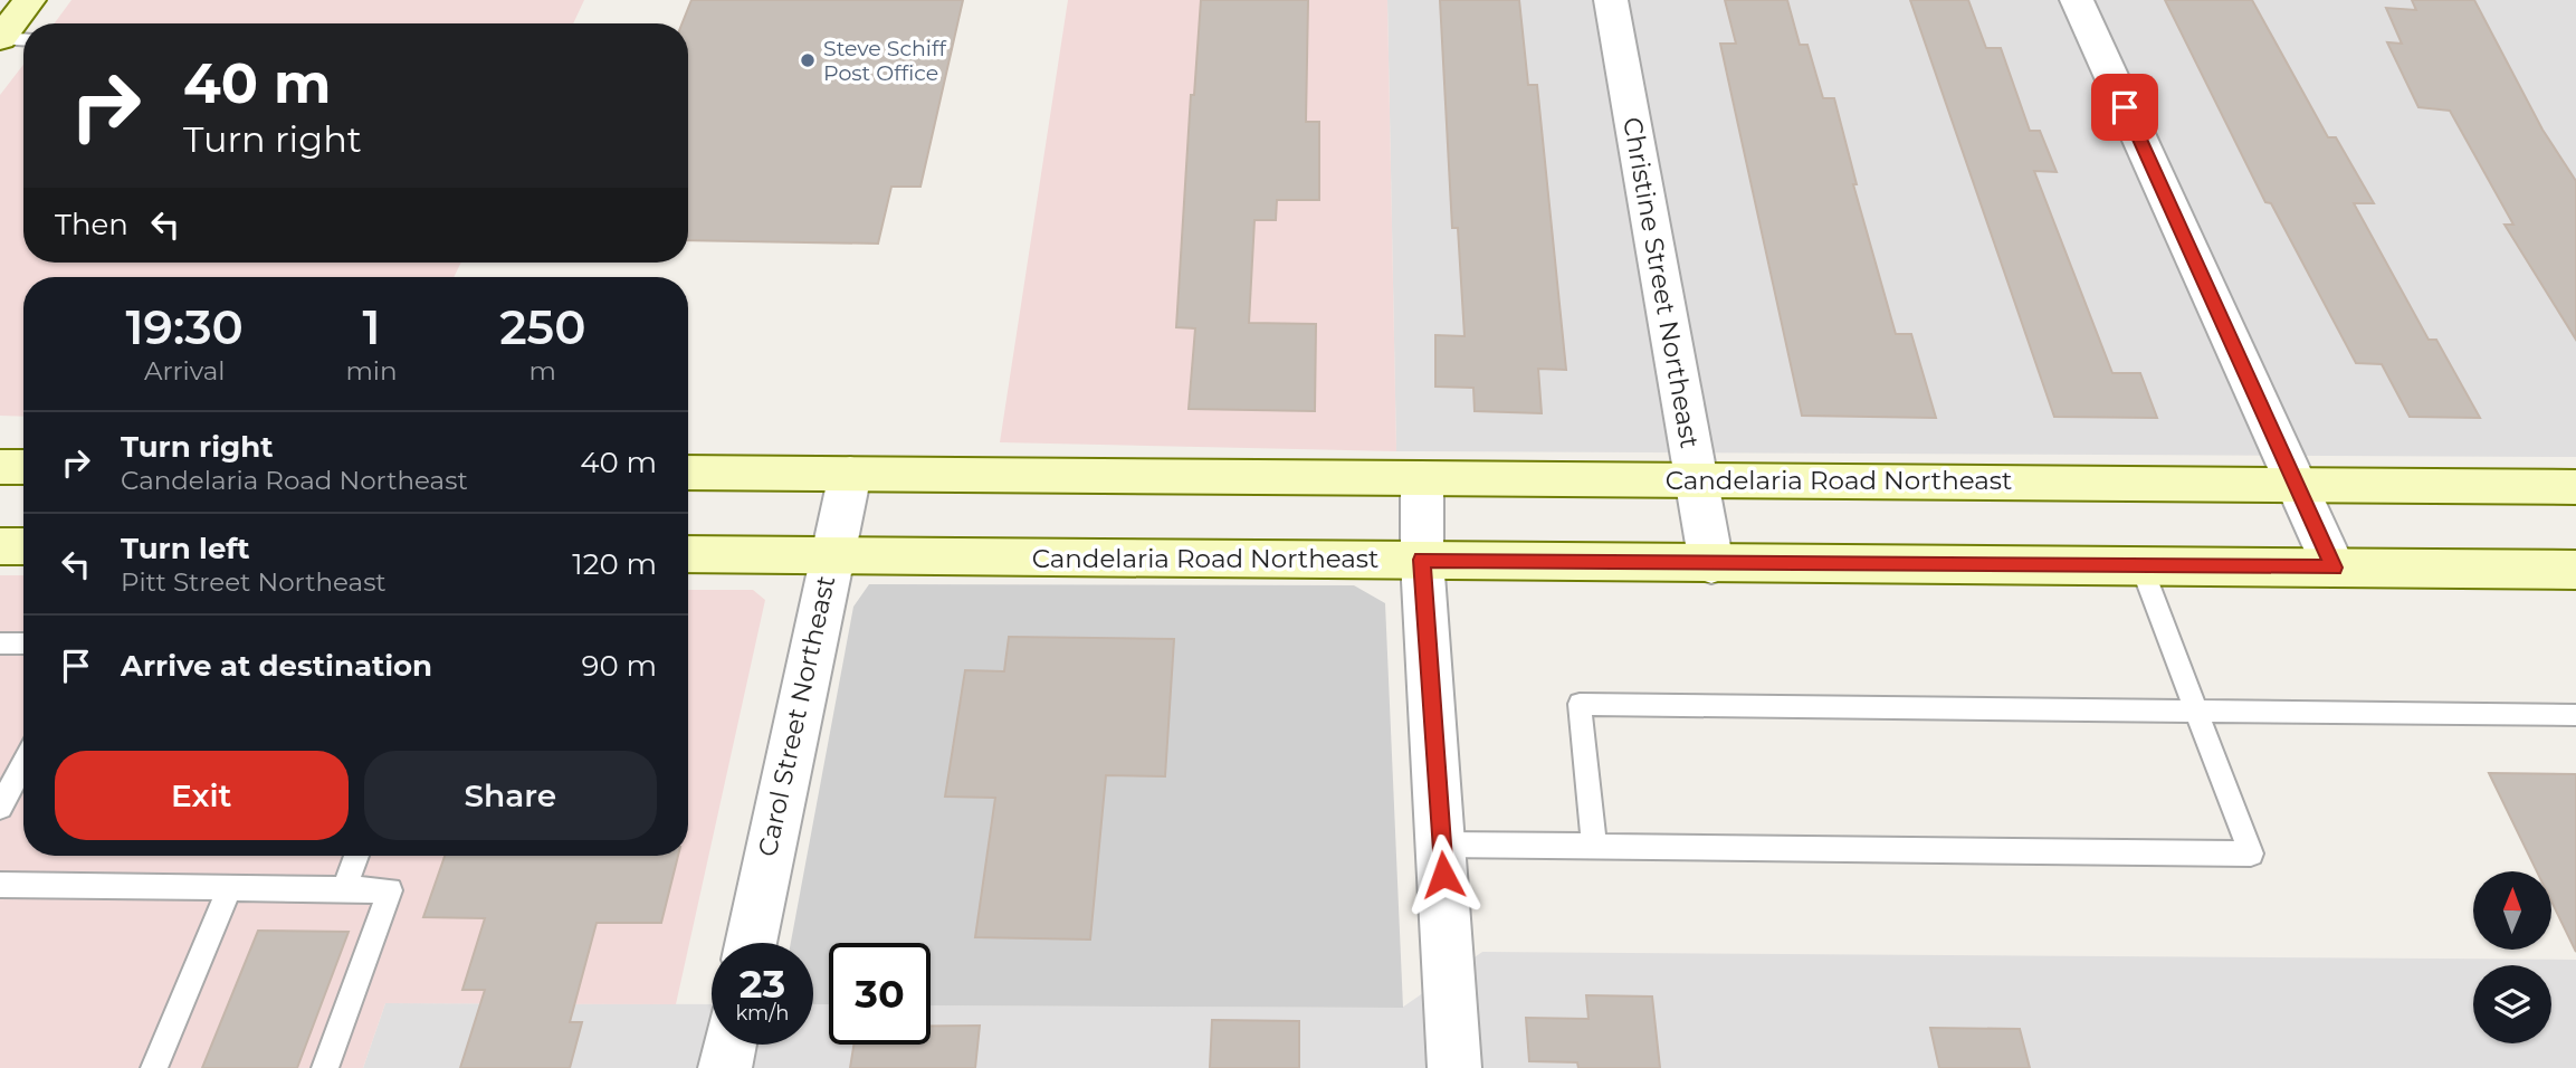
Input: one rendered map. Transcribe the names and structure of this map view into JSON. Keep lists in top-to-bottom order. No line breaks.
{"streets":{"main road":["Candelaria Road Northeast"],"street":["Christine Street Northeast","Carol Street Northeast"]},"crossings":[["Christine Street Northeast","Candelaria Road Northeast"],["Candelaria Road Northeast","Carol Street Northeast"]],"places":["Steve Schiff Post Office"],"north":"top","page":{"turn":["40 m","Turn right"],"then":"Then","eta":["19:30","Arrival","1","min","250","m"],"list":[{"name":"Turn right","note":"Candelaria Road Northeast","value":"40 m"},{"name":"Turn left","note":"Pitt Street Northeast","value":"120 m"},{"name":"Arrive at destination","value":"90 m"}],"buttons":["Exit","Share"],"speed":"23 km/h","limit":"30"}}
